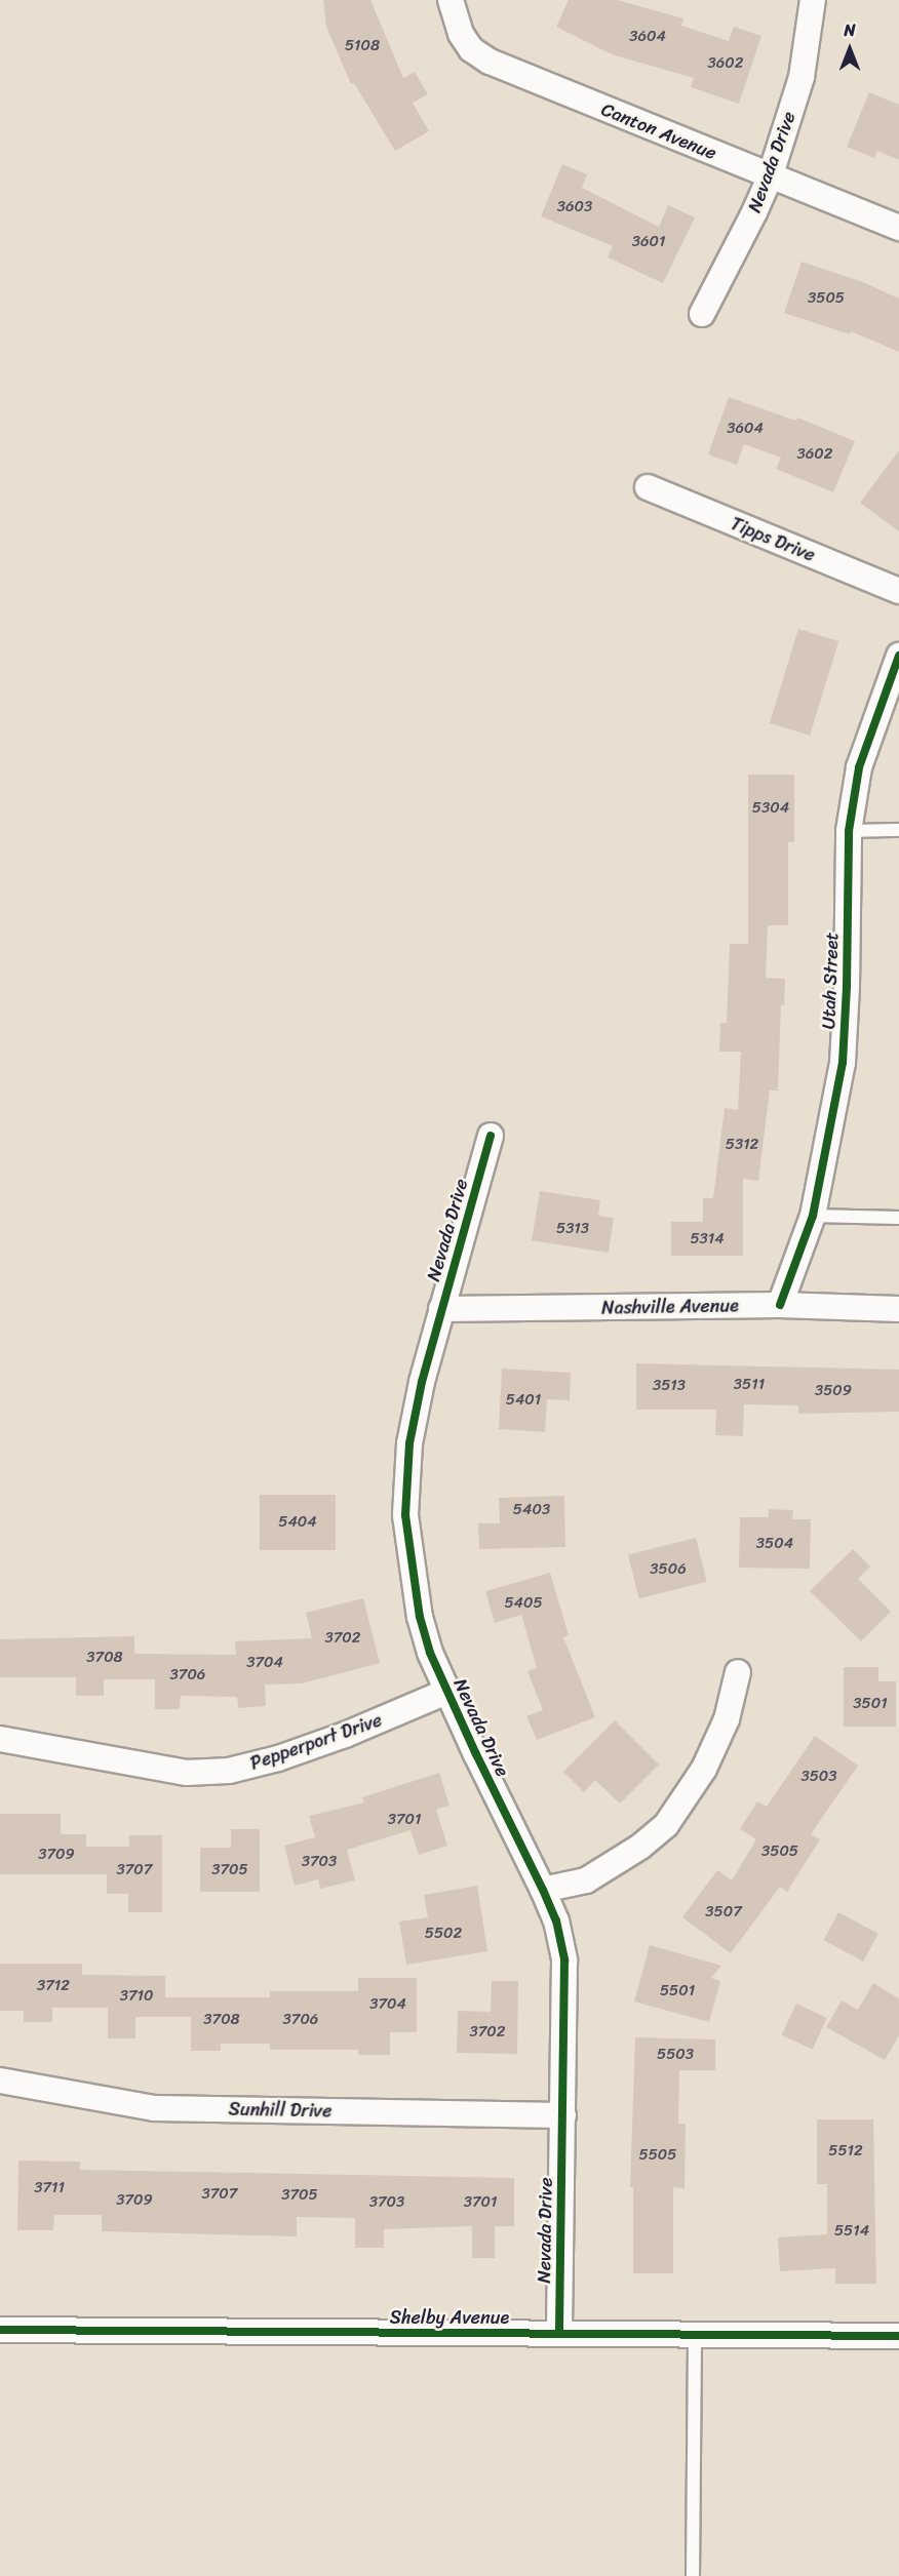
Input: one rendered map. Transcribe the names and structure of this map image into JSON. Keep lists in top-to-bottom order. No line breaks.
{"streets":{"street":["Canton Avenue","Nevada Drive","Tipps Drive","Utah Street","Nashville Avenue","Pepperport Drive","Sunhill Drive","Shelby Avenue"]},"crossings":[["Canton Avenue","Nevada Drive"],["Nevada Drive","Nashville Avenue"],["Nevada Drive","Pepperport Drive"],["Nevada Drive","Sunhill Drive"],["Nevada Drive","Shelby Avenue"],["Utah Street","Nashville Avenue"]],"house_numbers":["3604","5108","3602","3603","3601","3505","3604","3602","5304","5312","5313","5314","3511","3513","3509","5401","5403","5404","3504","3506","5405","3702","3708","3704","3706","3501","3503","3701","3505","3709","3703","3707","3705","3507","5502","3712","5501","3710","3704","3708","3706","3702","5503","5512","5505","3711","3707","3705","3709","3703","3701","5514"],"north":"top"}
